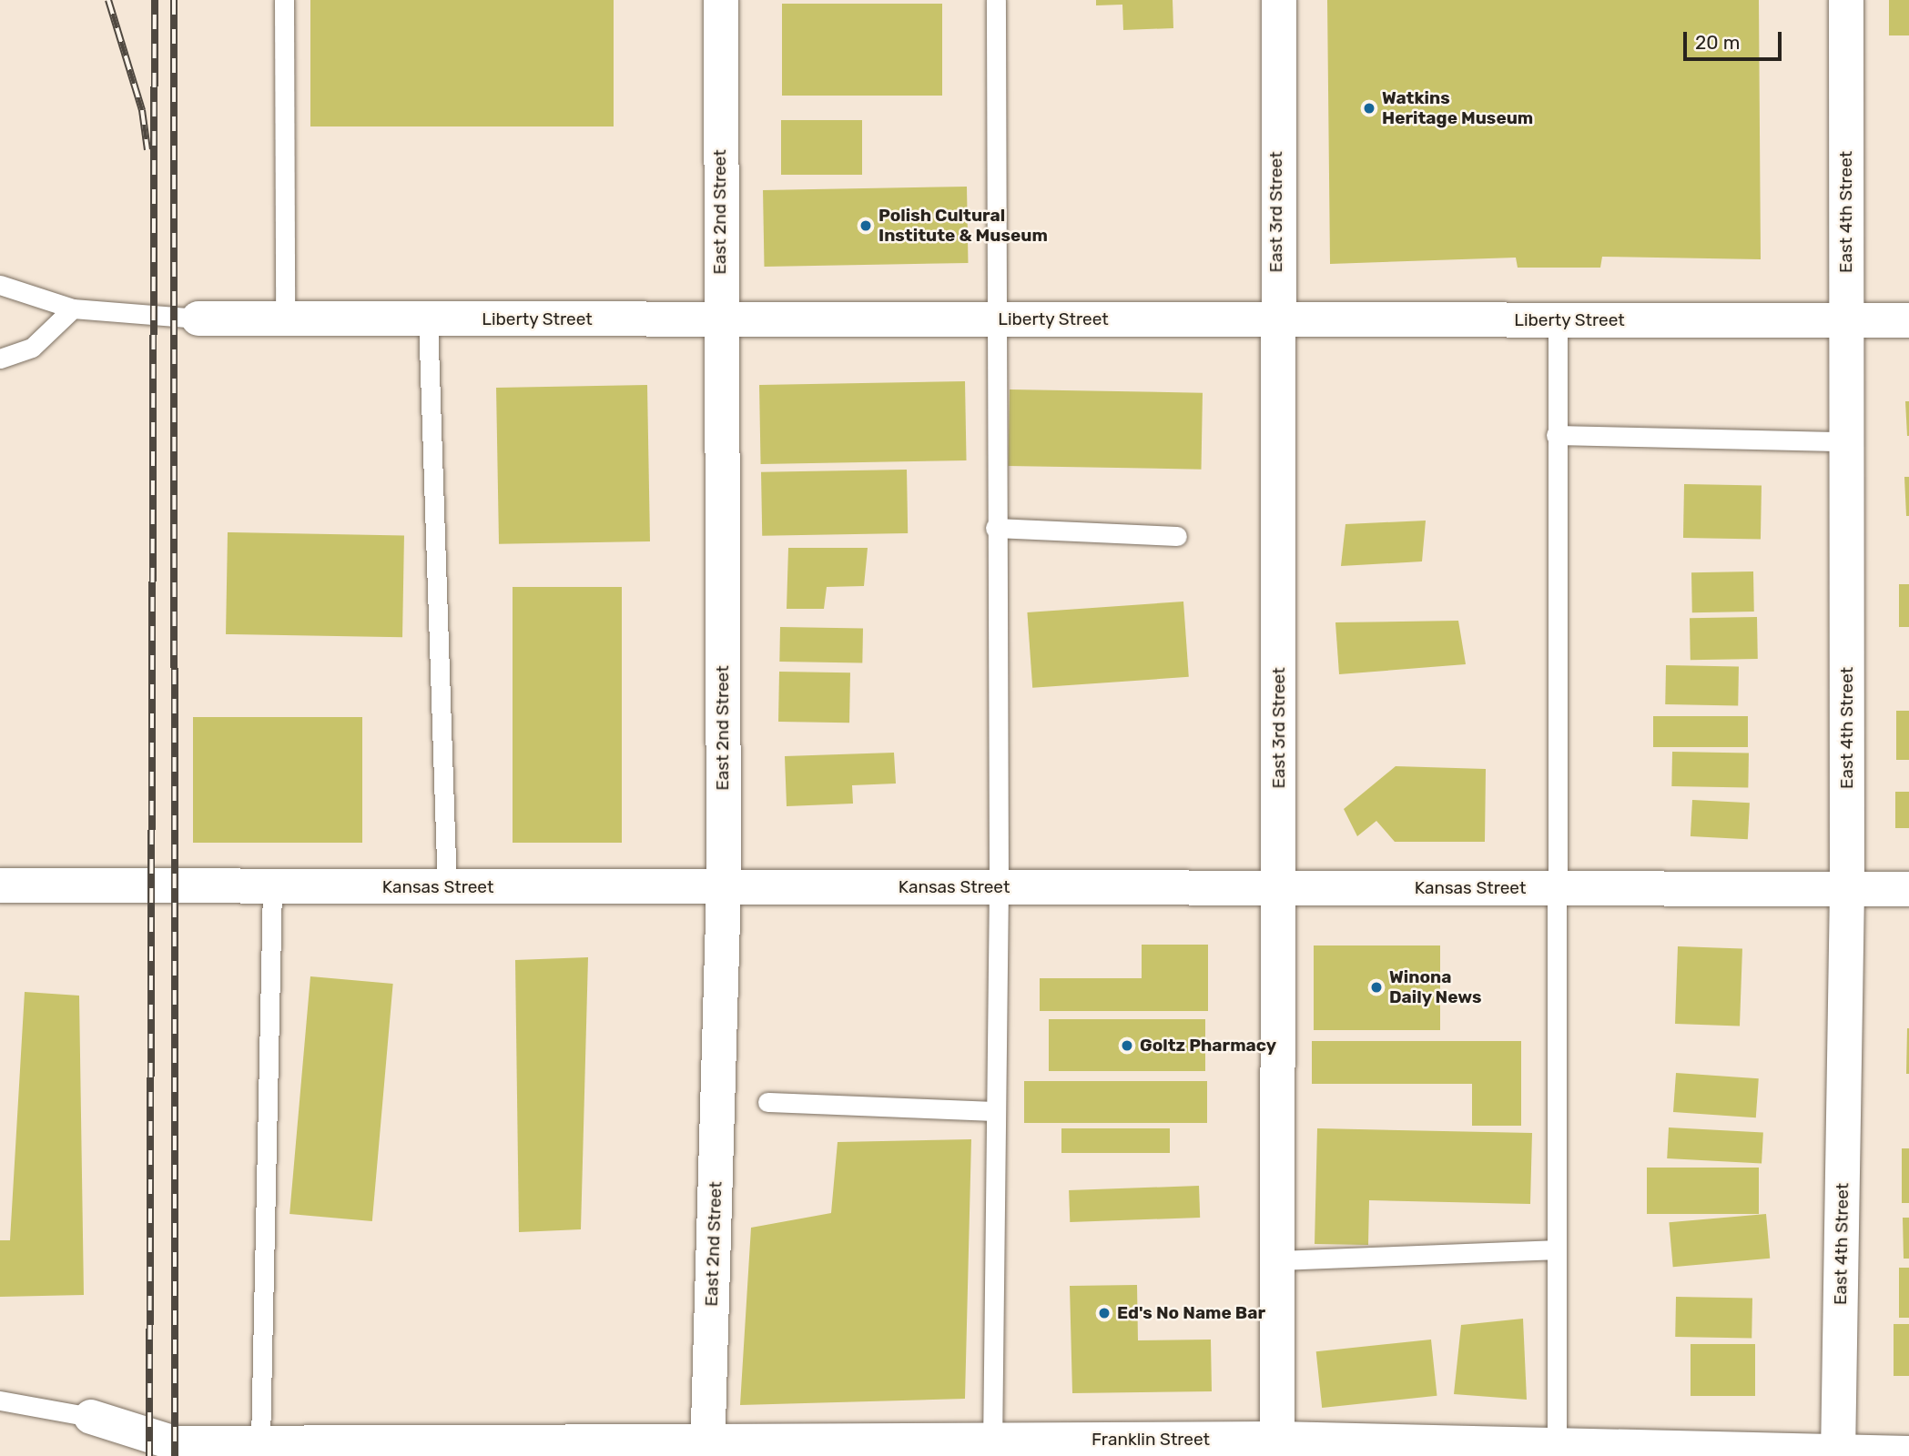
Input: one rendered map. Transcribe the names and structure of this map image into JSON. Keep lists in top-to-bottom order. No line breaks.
{"streets":{"street":["East 2nd Street","East 3rd Street","East 4th Street","Liberty Street","Kansas Street","Franklin Street"]},"crossings":[["East 2nd Street","Liberty Street"],["East 2nd Street","Kansas Street"],["East 2nd Street","Franklin Street"],["East 3rd Street","Liberty Street"],["East 3rd Street","Kansas Street"],["East 3rd Street","Franklin Street"],["East 4th Street","Liberty Street"],["East 4th Street","Kansas Street"],["East 4th Street","Franklin Street"]],"places":["Watkins Heritage Museum","Polish Cultural Institute & Museum","Winona Daily News","Goltz Pharmacy","Ed's No Name Bar"],"scale_bar":"20 m"}
